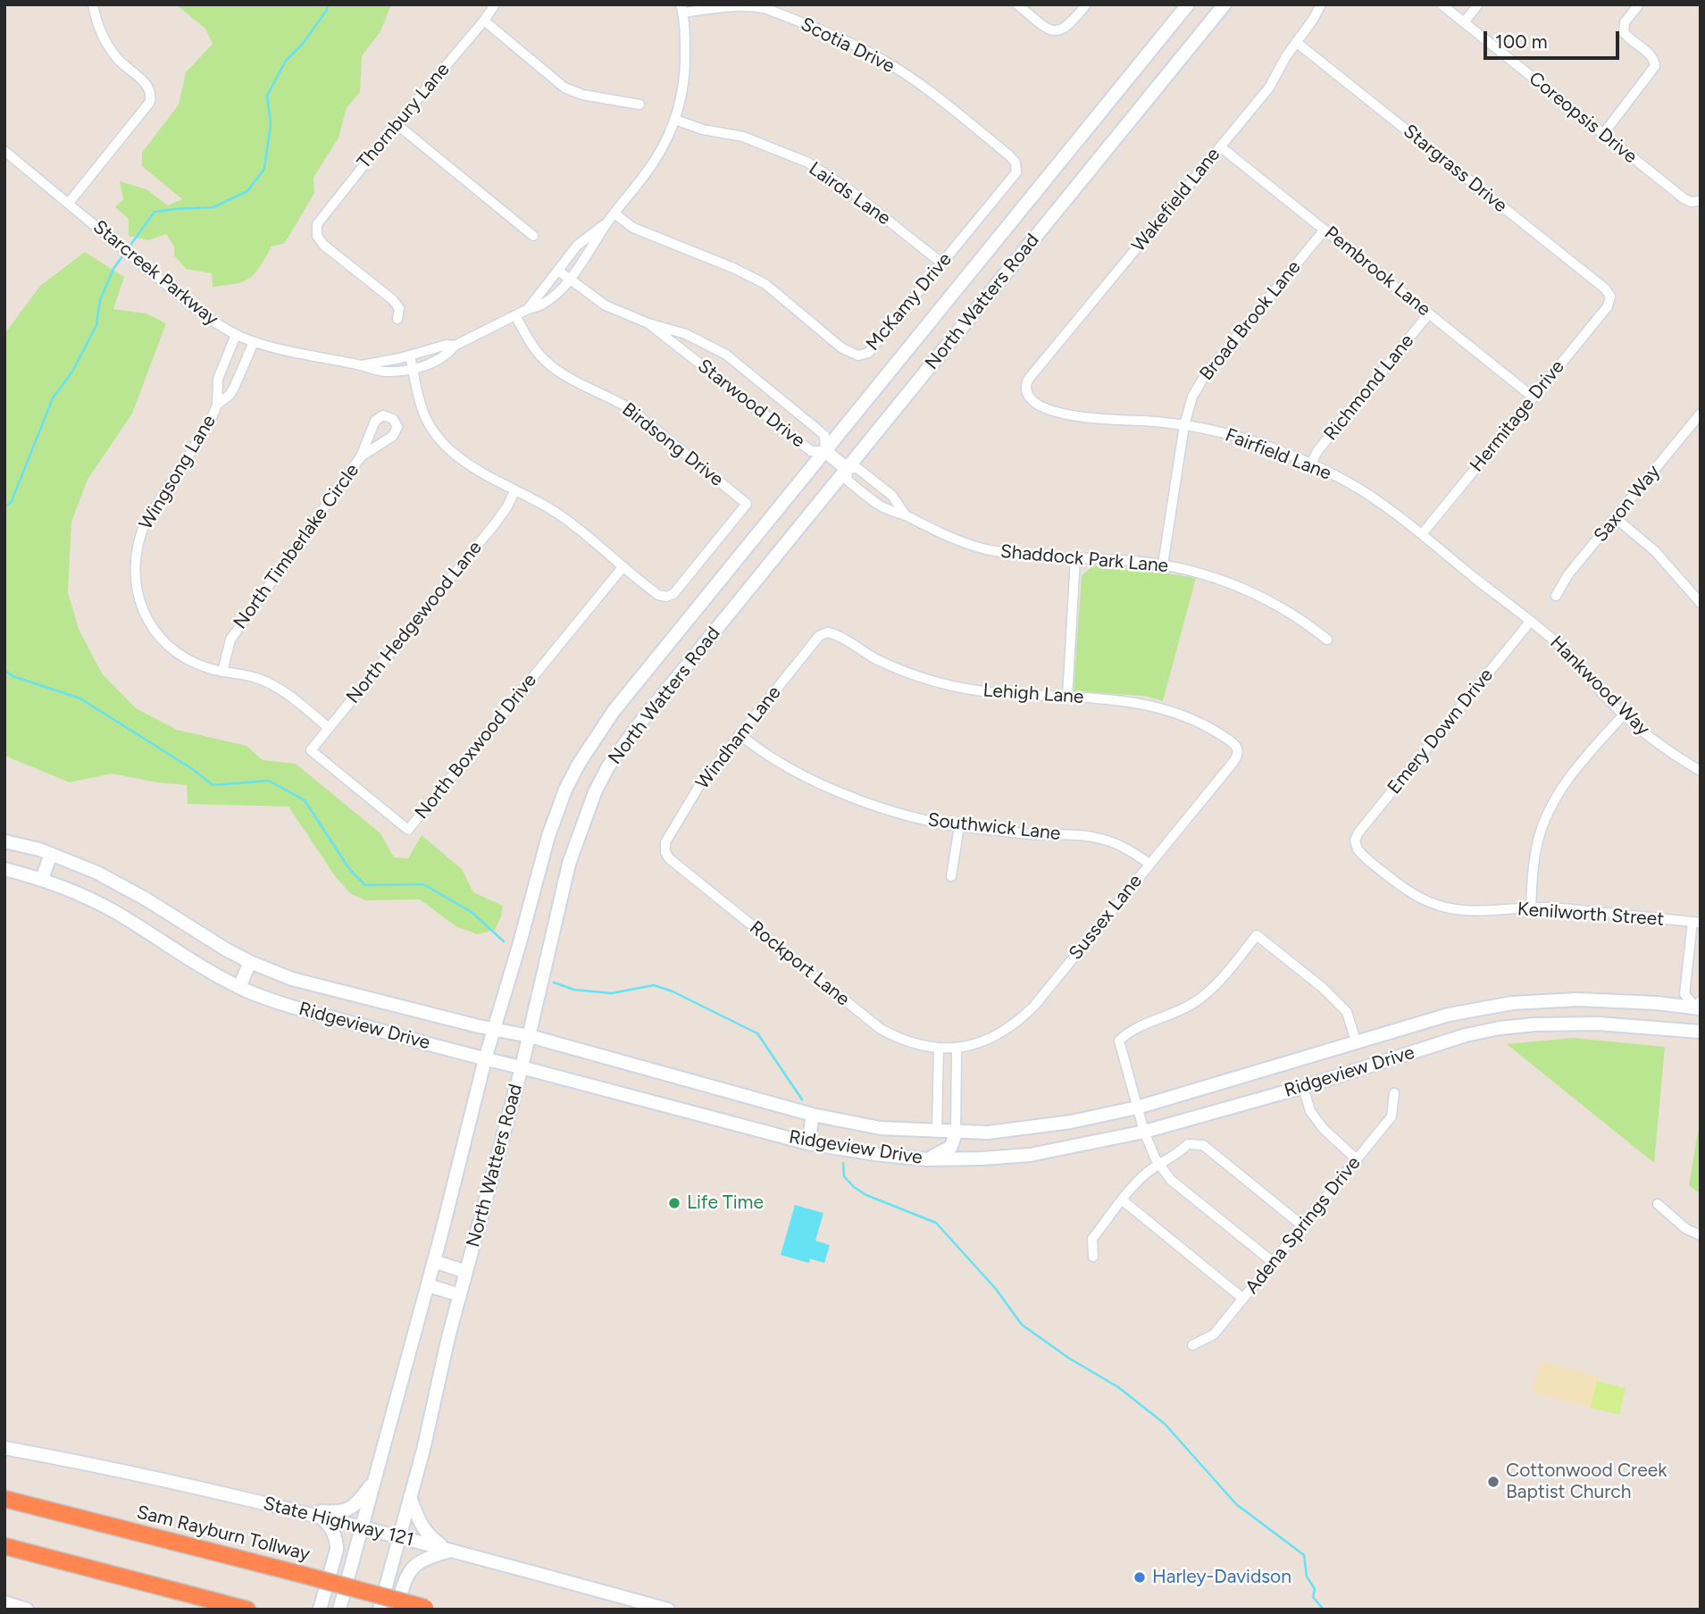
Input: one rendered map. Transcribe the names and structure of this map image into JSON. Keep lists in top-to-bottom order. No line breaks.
{"streets":{"highway":["Sam Rayburn Tollway"],"main road":["North Watters Road","Ridgeview Drive","State Highway 121"],"street":["Scotia Drive","Thornbury Lane","Coreopsis Drive","Stargrass Drive","Lairds Lane","Wakefield Lane","Pembrook Lane","Starcreek Parkway","McKamy Drive","Broad Brook Lane","Richmond Lane","Starwood Drive","Hermitage Drive","Birdsong Drive","Fairfield Lane","Wingsong Lane","Saxon Way","North Timberlake Circle","Shaddock Park Lane","North Hedgewood Lane","Hankwood Way","Lehigh Lane","Emery Down Drive","Windham Lane","North Boxwood Drive","Southwick Lane","Kenilworth Street","Sussex Lane","Rockport Lane","Adena Springs Drive"]},"crossings":[["Scotia Drive","Starcreek Parkway"],["Scotia Drive","McKamy Drive"],["Stargrass Drive","Wakefield Lane"],["Stargrass Drive","Hermitage Drive"],["Lairds Lane","Starcreek Parkway"],["Lairds Lane","McKamy Drive"],["Wakefield Lane","Pembrook Lane"],["Wakefield Lane","Fairfield Lane"],["Pembrook Lane","Broad Brook Lane"],["Pembrook Lane","Richmond Lane"],["Pembrook Lane","Hermitage Drive"],["Starcreek Parkway","McKamy Drive"],["Starcreek Parkway","Starwood Drive"],["Starcreek Parkway","Birdsong Drive"],["Starcreek Parkway","Wingsong Lane"],["North Watters Road","Starwood Drive"],["North Watters Road","Shaddock Park Lane"],["North Watters Road","Ridgeview Drive"],["North Watters Road","State Highway 121"],["Broad Brook Lane","Fairfield Lane"],["Broad Brook Lane","Shaddock Park Lane"],["Richmond Lane","Fairfield Lane"],["Hermitage Drive","Fairfield Lane"],["Birdsong Drive","North Boxwood Drive"],["Fairfield Lane","Hankwood Way"],["Fairfield Lane","Emery Down Drive"],["Wingsong Lane","North Timberlake Circle"],["Wingsong Lane","North Hedgewood Lane"],["North Hedgewood Lane","North Boxwood Drive"],["Hankwood Way","Emery Down Drive"],["Lehigh Lane","Windham Lane"],["Lehigh Lane","Sussex Lane"],["Emery Down Drive","Kenilworth Street"],["Windham Lane","Southwick Lane"],["Windham Lane","Rockport Lane"],["Southwick Lane","Sussex Lane"],["Sussex Lane","Rockport Lane"]],"places":["Life Time","Cottonwood Creek Baptist Church","Harley-Davidson"],"scale_bar":"100 m"}
